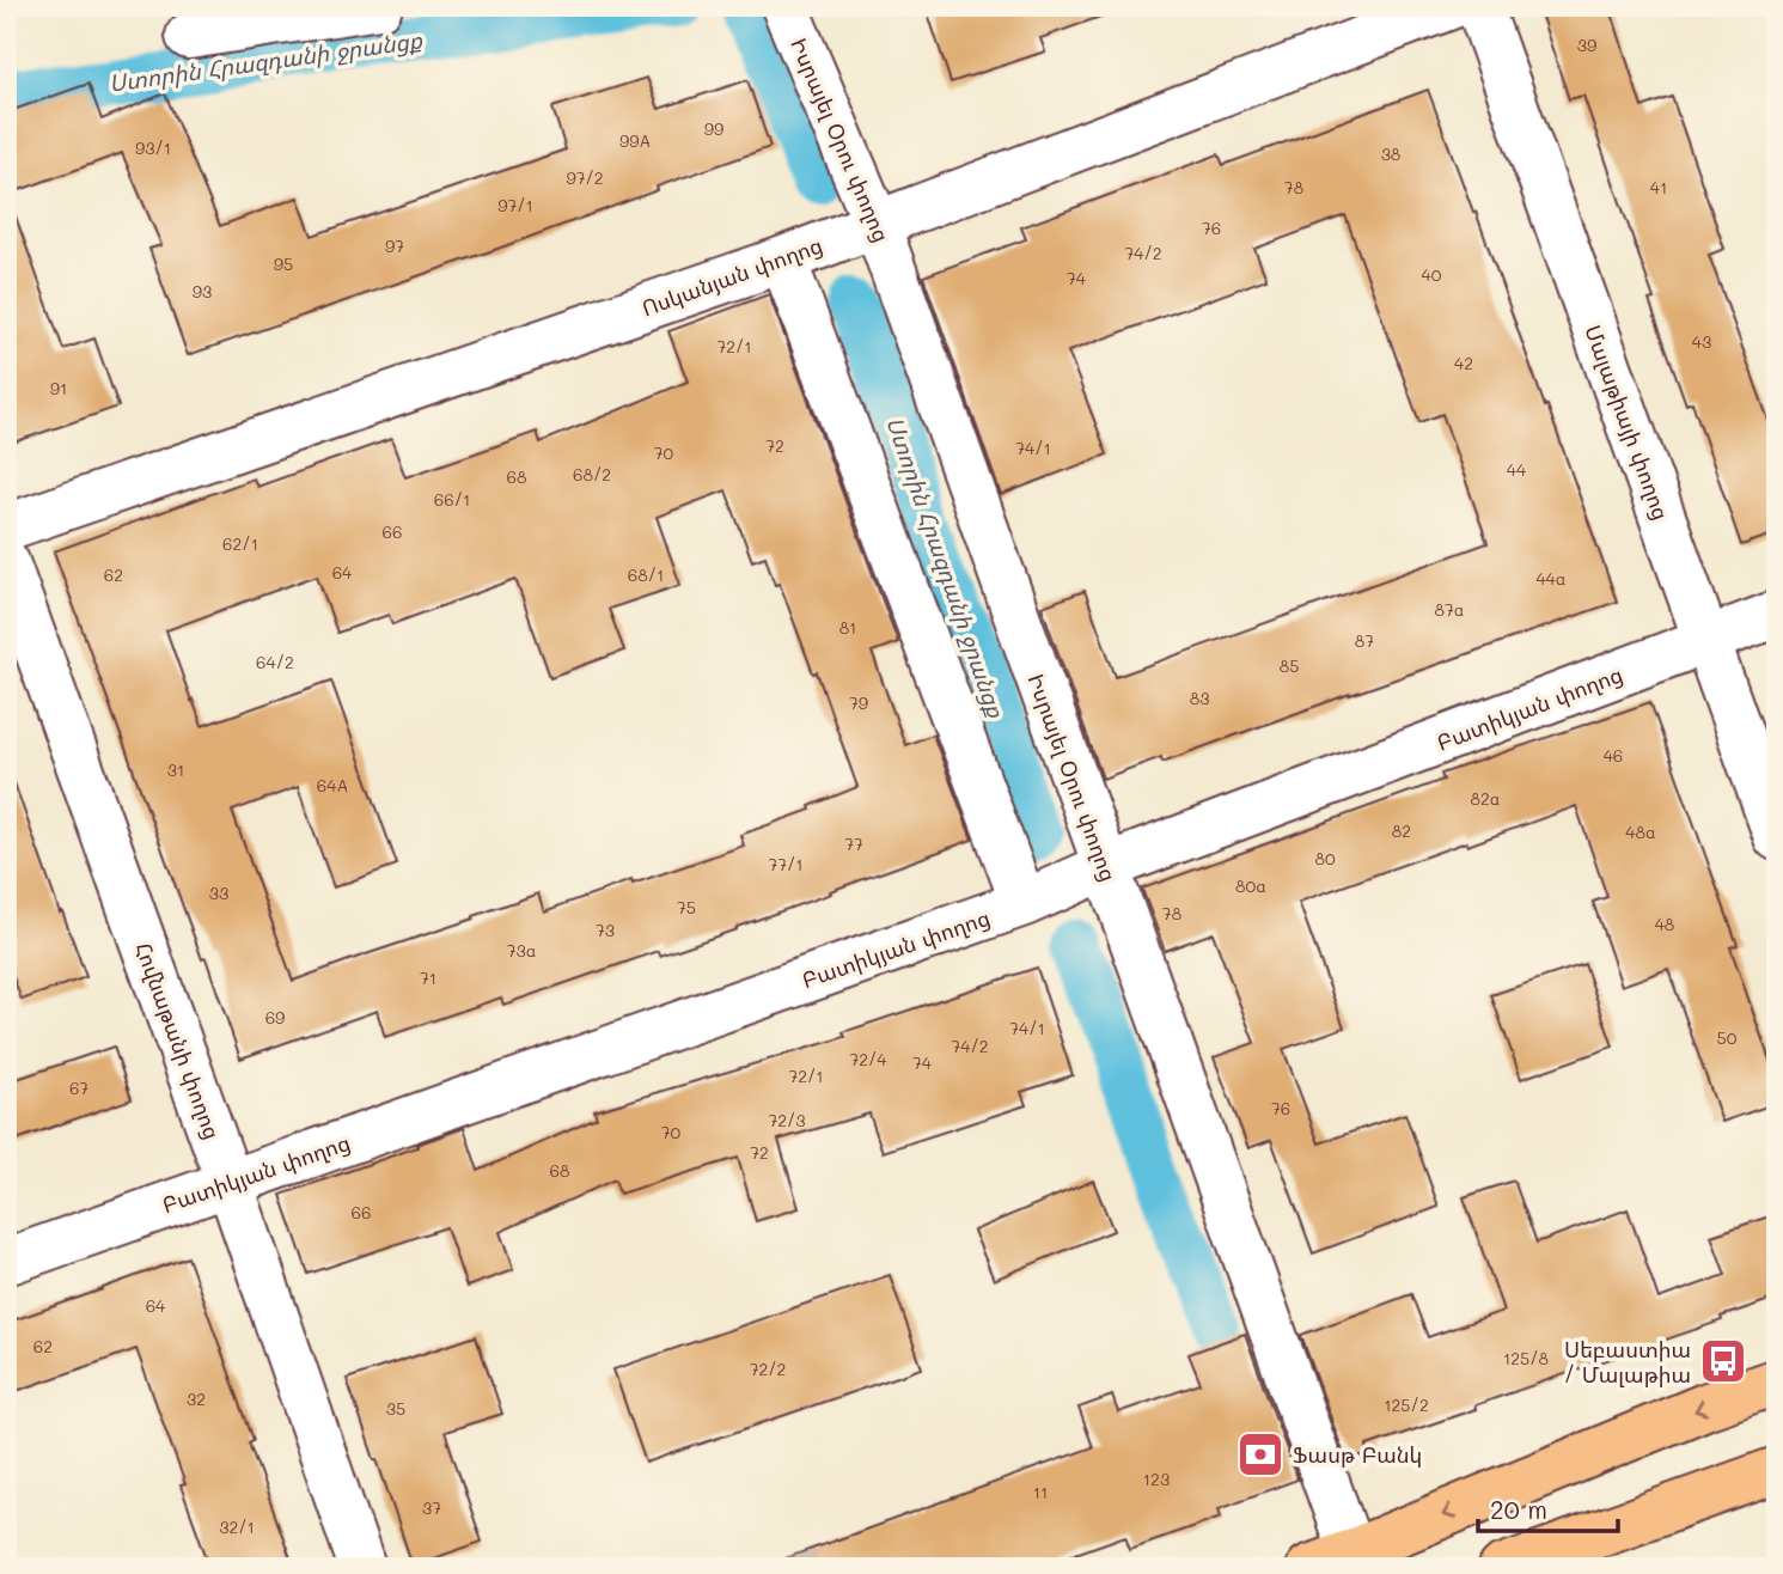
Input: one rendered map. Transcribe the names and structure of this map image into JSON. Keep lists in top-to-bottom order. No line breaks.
{"streets":{"street":["Իսրայել Օրու փողոց","Ոսկանյան փողոց","Մալաթիայի փողոց","Բատիկյան փողոց","Հովնաթանի փողոց"]},"crossings":[["Իսրայել Օրու փողոց","Ոսկանյան փողոց"],["Իսրայել Օրու փողոց","Բատիկյան փողոց"],["Մալաթիայի փողոց","Բատիկյան փողոց"],["Բատիկյան փողոց","Հովնաթանի փողոց"]],"water":["Ստորին Հրազդանի ջրանցք"],"places":{"bus stop":["Սեբաստիա / Մալաթիա"],"bank":["Ֆասթ Բանկ"]},"house_numbers":["39","99","99A","93/1","38","97/2","78","41","97/1","76","97","74/2","95","40","74","93","43","72/1","42","91","72","74/1","70","44","68/2","68","66/1","66","62/1","64","62","68/1","44a","87a","81","87","64/2","85","83","79","46","31","64A","82a","82","48a","77","80","77/1","80a","33","75","78","48","73","73a","71","69","74/1","50","74/2","72/4","74","72/1","67","76","72/3","70","72","68","66","64","62","125/8","72/2","32","125/2","35","123","11","37","32/1"],"scale_bar":"20 m"}
